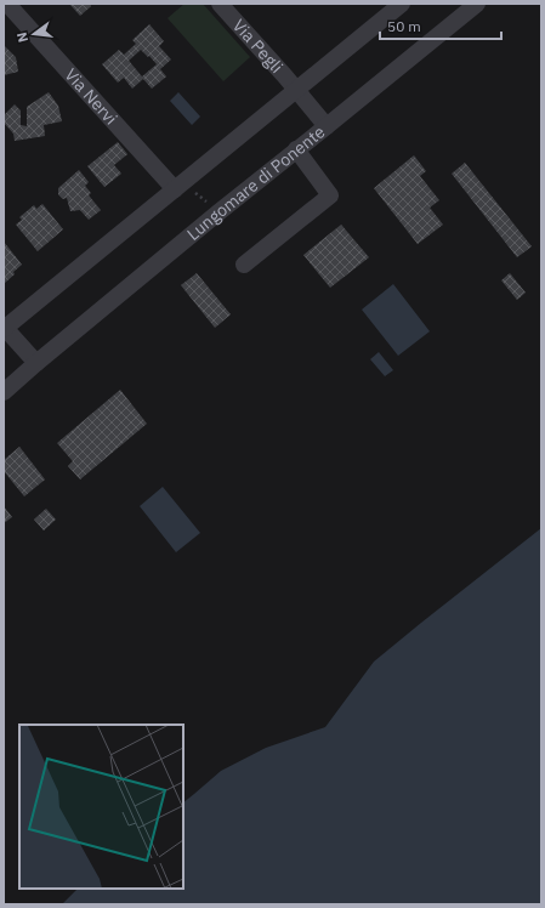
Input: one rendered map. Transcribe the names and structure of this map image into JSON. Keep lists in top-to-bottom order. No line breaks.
{"streets":{"street":["Via Pegli","Via Nervi","Lungomare di Ponente"]},"crossings":[["Via Pegli","Lungomare di Ponente"]],"scale_bar":"50 m","north":"left"}
